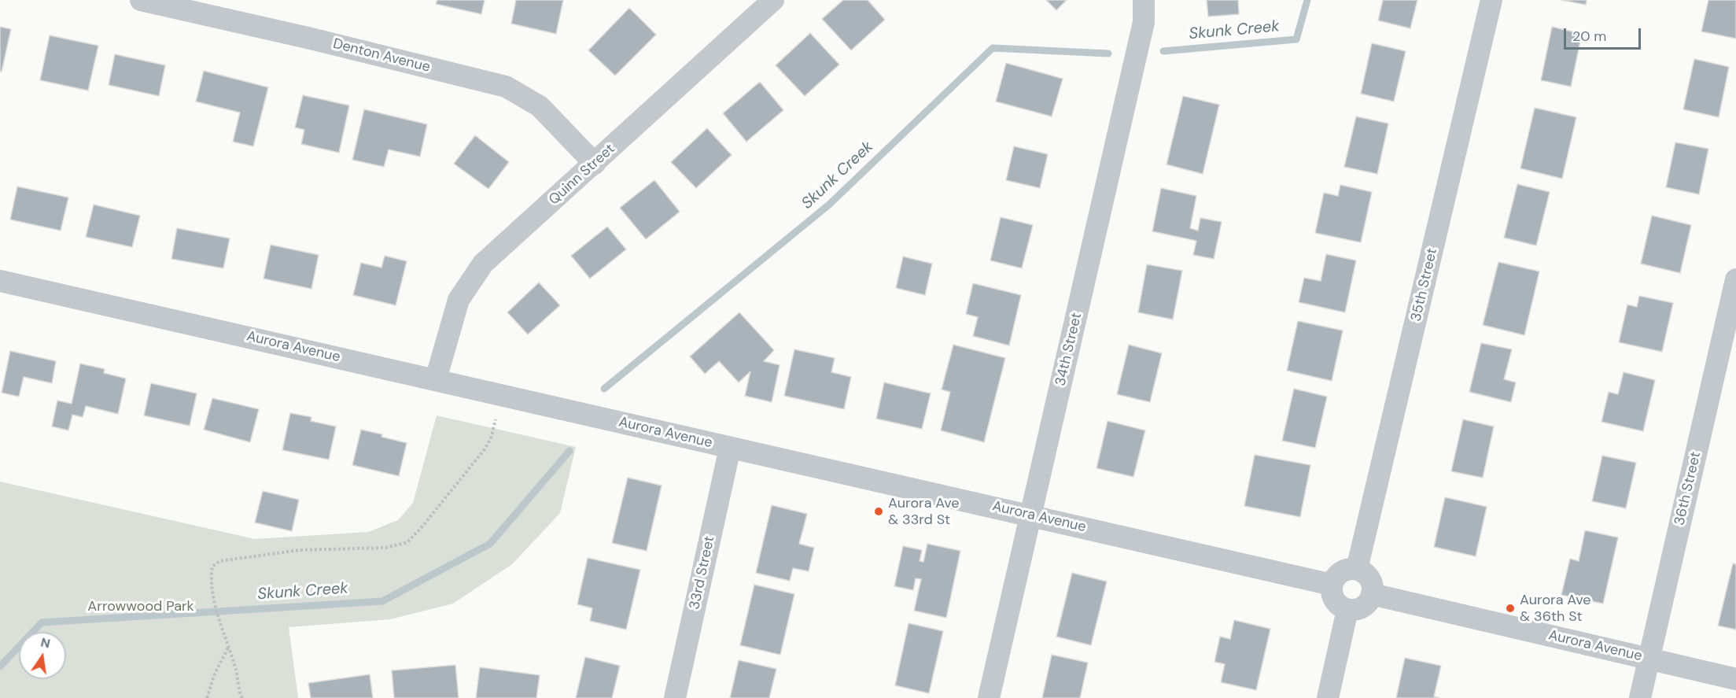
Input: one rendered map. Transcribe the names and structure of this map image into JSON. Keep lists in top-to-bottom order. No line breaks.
{"streets":{"street":["Denton Avenue","Quinn Street","35th Street","Aurora Avenue","34th Street","36th Street","33rd Street"]},"crossings":[["Denton Avenue","Quinn Street"],["Quinn Street","Aurora Avenue"],["35th Street","Aurora Avenue"],["Aurora Avenue","34th Street"],["Aurora Avenue","36th Street"],["Aurora Avenue","33rd Street"]],"water":["Skunk Creek"],"parks":["Arrowwood Park"],"places":["Aurora Ave & 33rd St","Aurora Ave & 36th St"],"scale_bar":"20 m","north":"top"}
